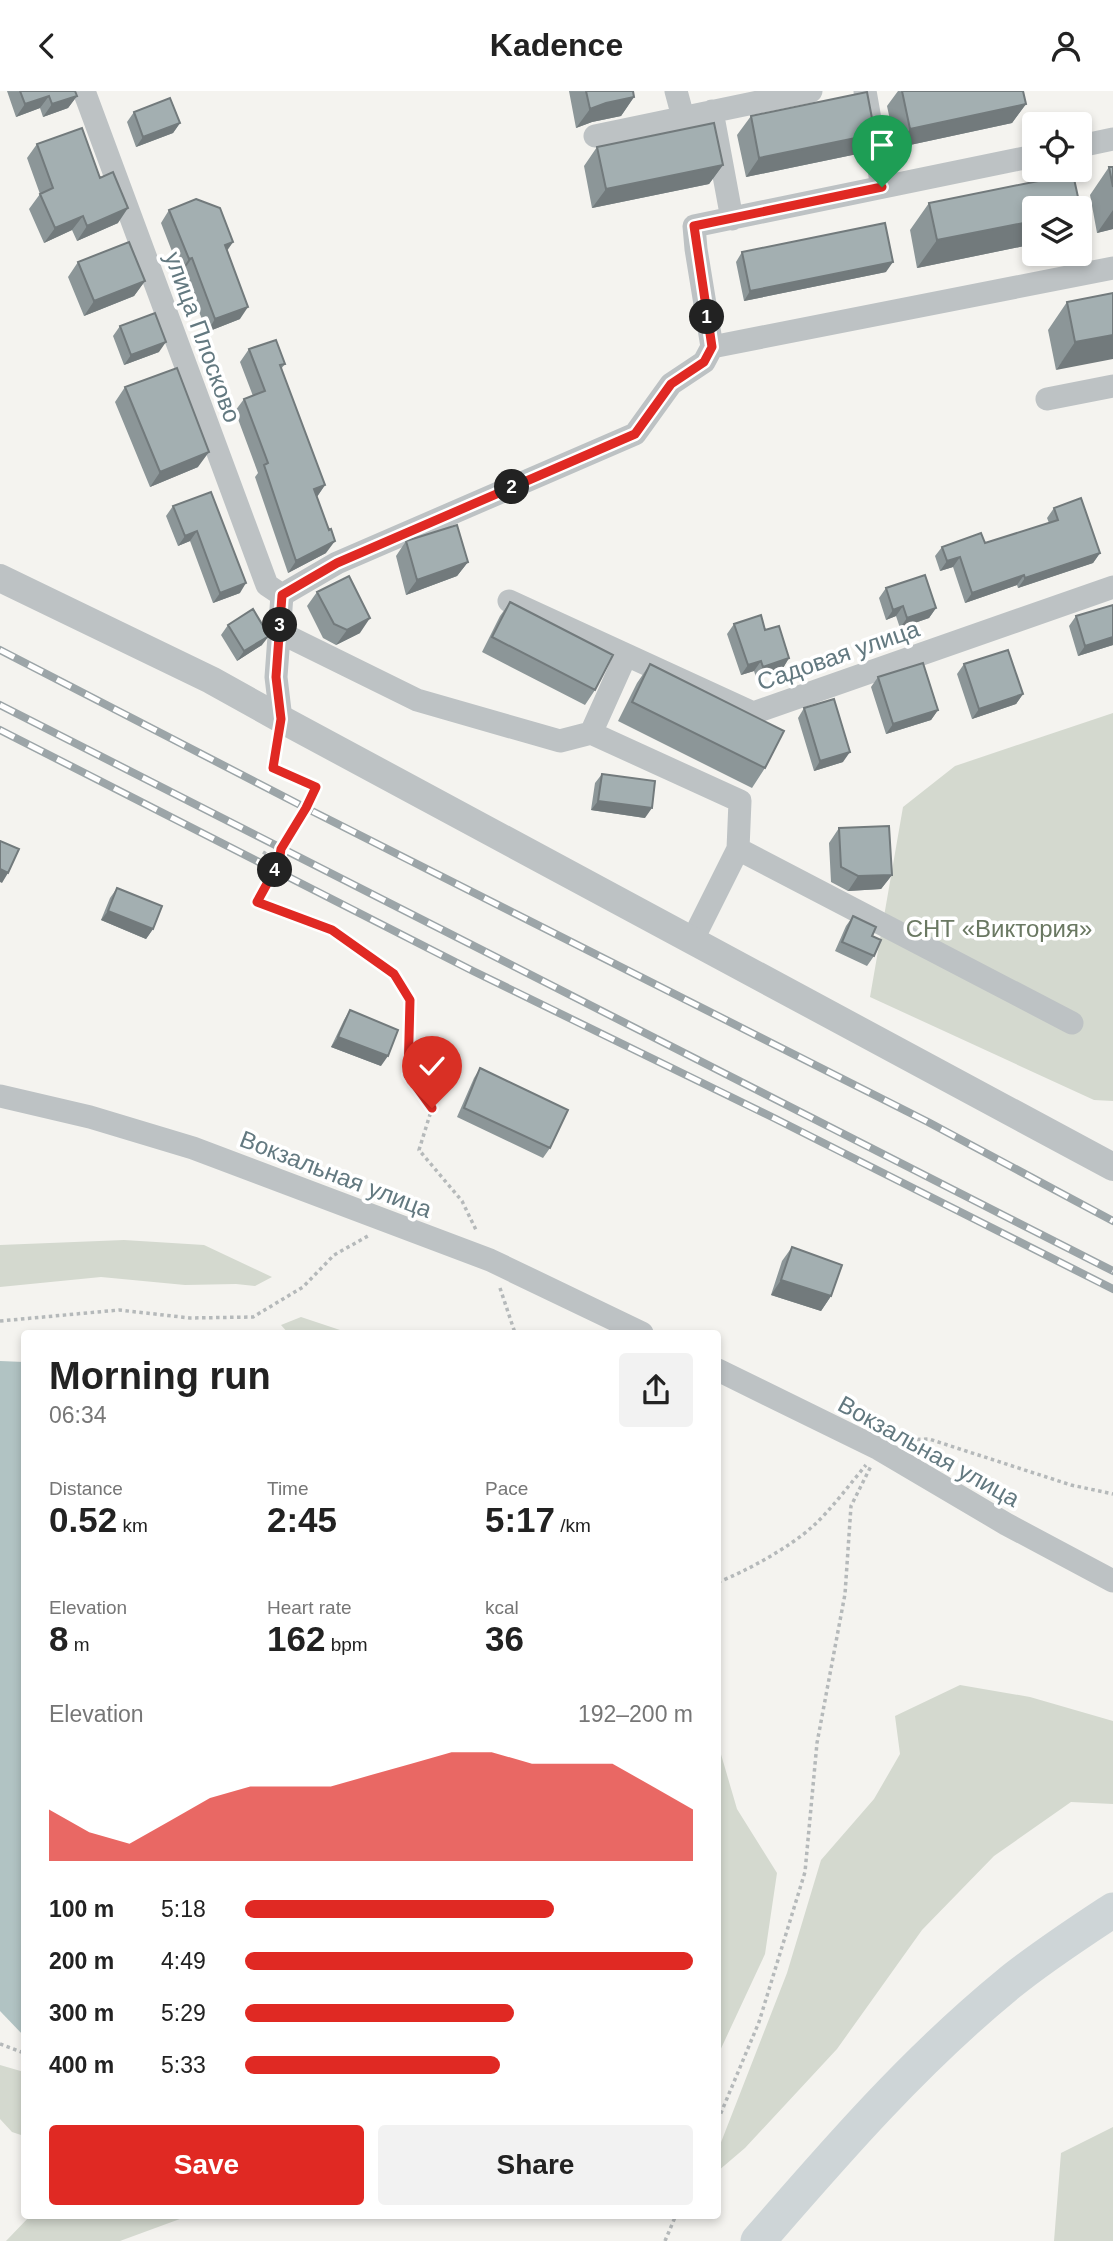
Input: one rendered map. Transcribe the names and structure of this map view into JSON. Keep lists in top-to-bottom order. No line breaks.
{"streets":{"street":["улица Плосково","Садовая улица","Вокзальная улица"]},"parks":["СНТ «Виктория»"],"page":{"header":"Kadence","pins":["1","2","3","4"],"heading":["Morning run","06:34"],"stats":[["Distance","0.52 km"],["Time","2:45"],["Pace","5:17 /km"],["Elevation","8 m"],["Heart rate","162 bpm"],["kcal","36"]],"chart":["Elevation","192–200 m"],"list":[{"name":"100 m","note":"5:18"},{"name":"200 m","note":"4:49"},{"name":"300 m","note":"5:29"},{"name":"400 m","note":"5:33"}],"buttons":["Save","Share"]}}
